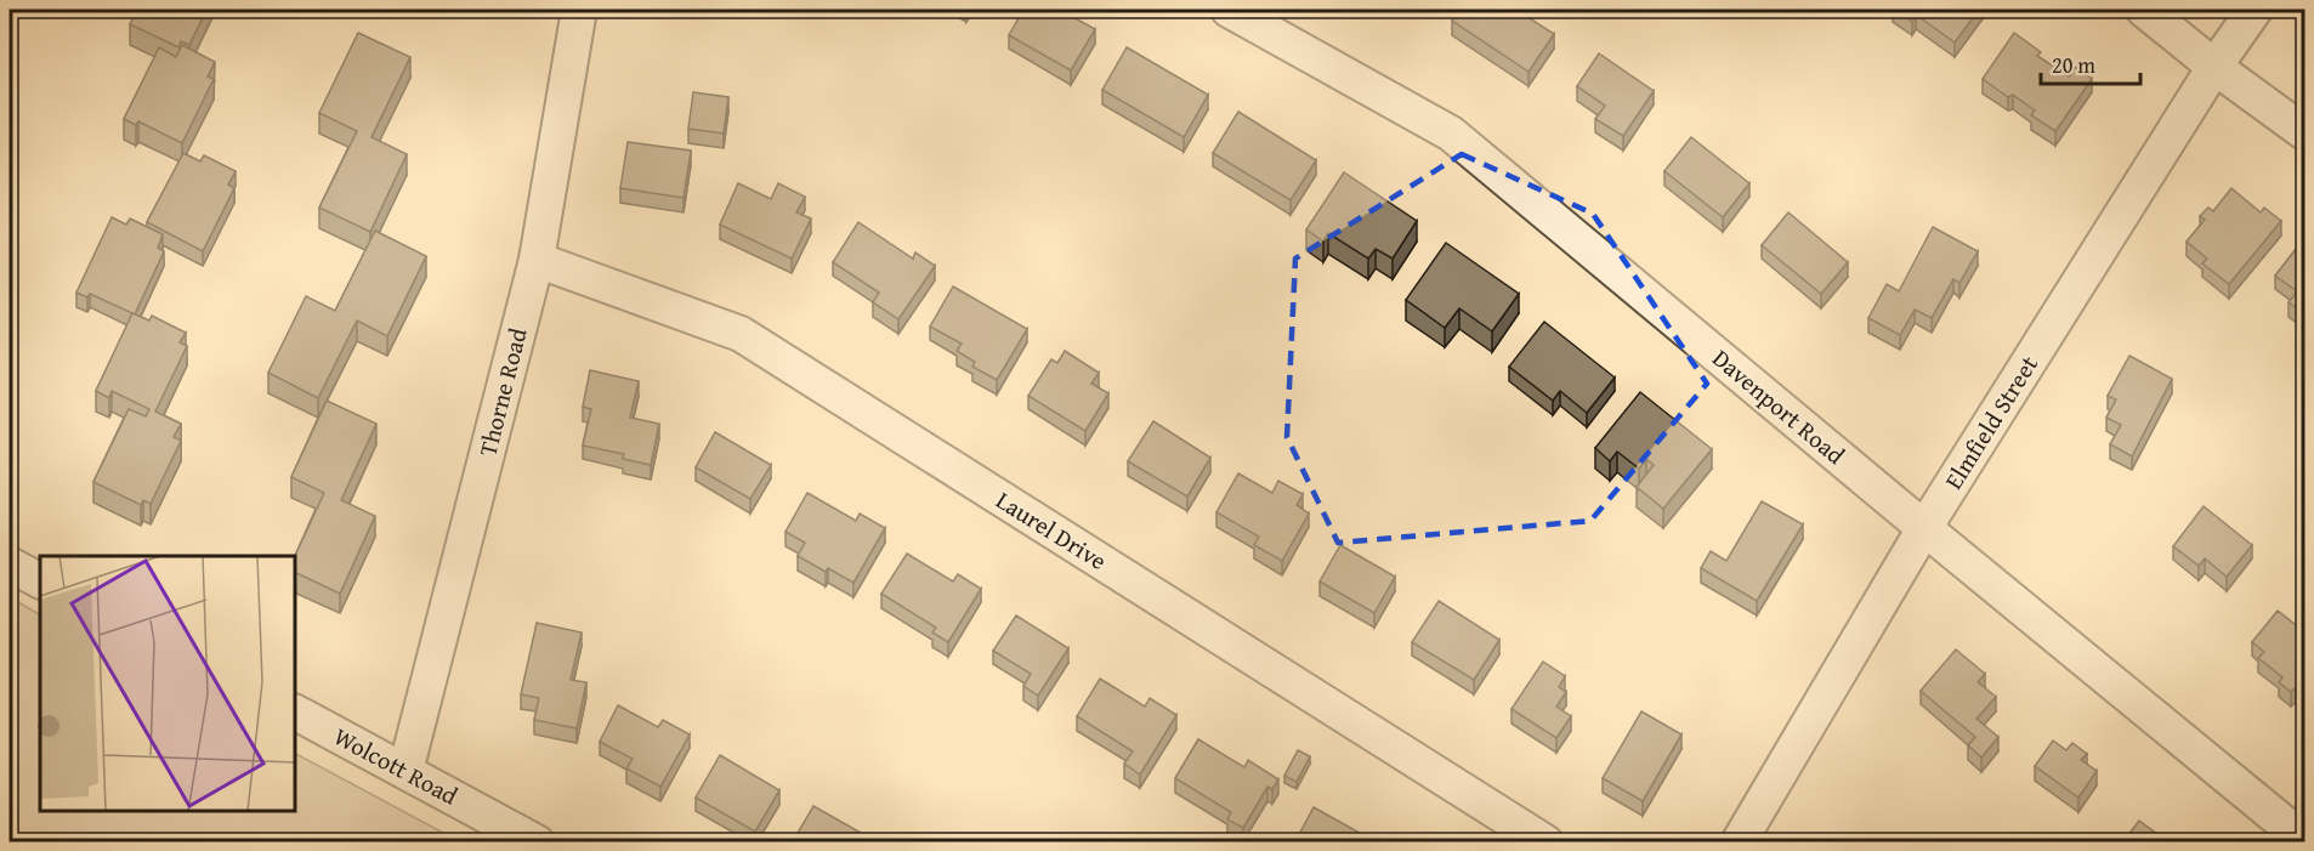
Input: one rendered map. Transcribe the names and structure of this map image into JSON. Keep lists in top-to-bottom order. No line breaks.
{"streets":{"street":["Thorne Road","Davenport Road","Elmfield Street","Laurel Drive","Wolcott Road"]},"crossings":[["Thorne Road","Laurel Drive"],["Thorne Road","Wolcott Road"],["Davenport Road","Elmfield Street"]],"scale_bar":"20 m"}
